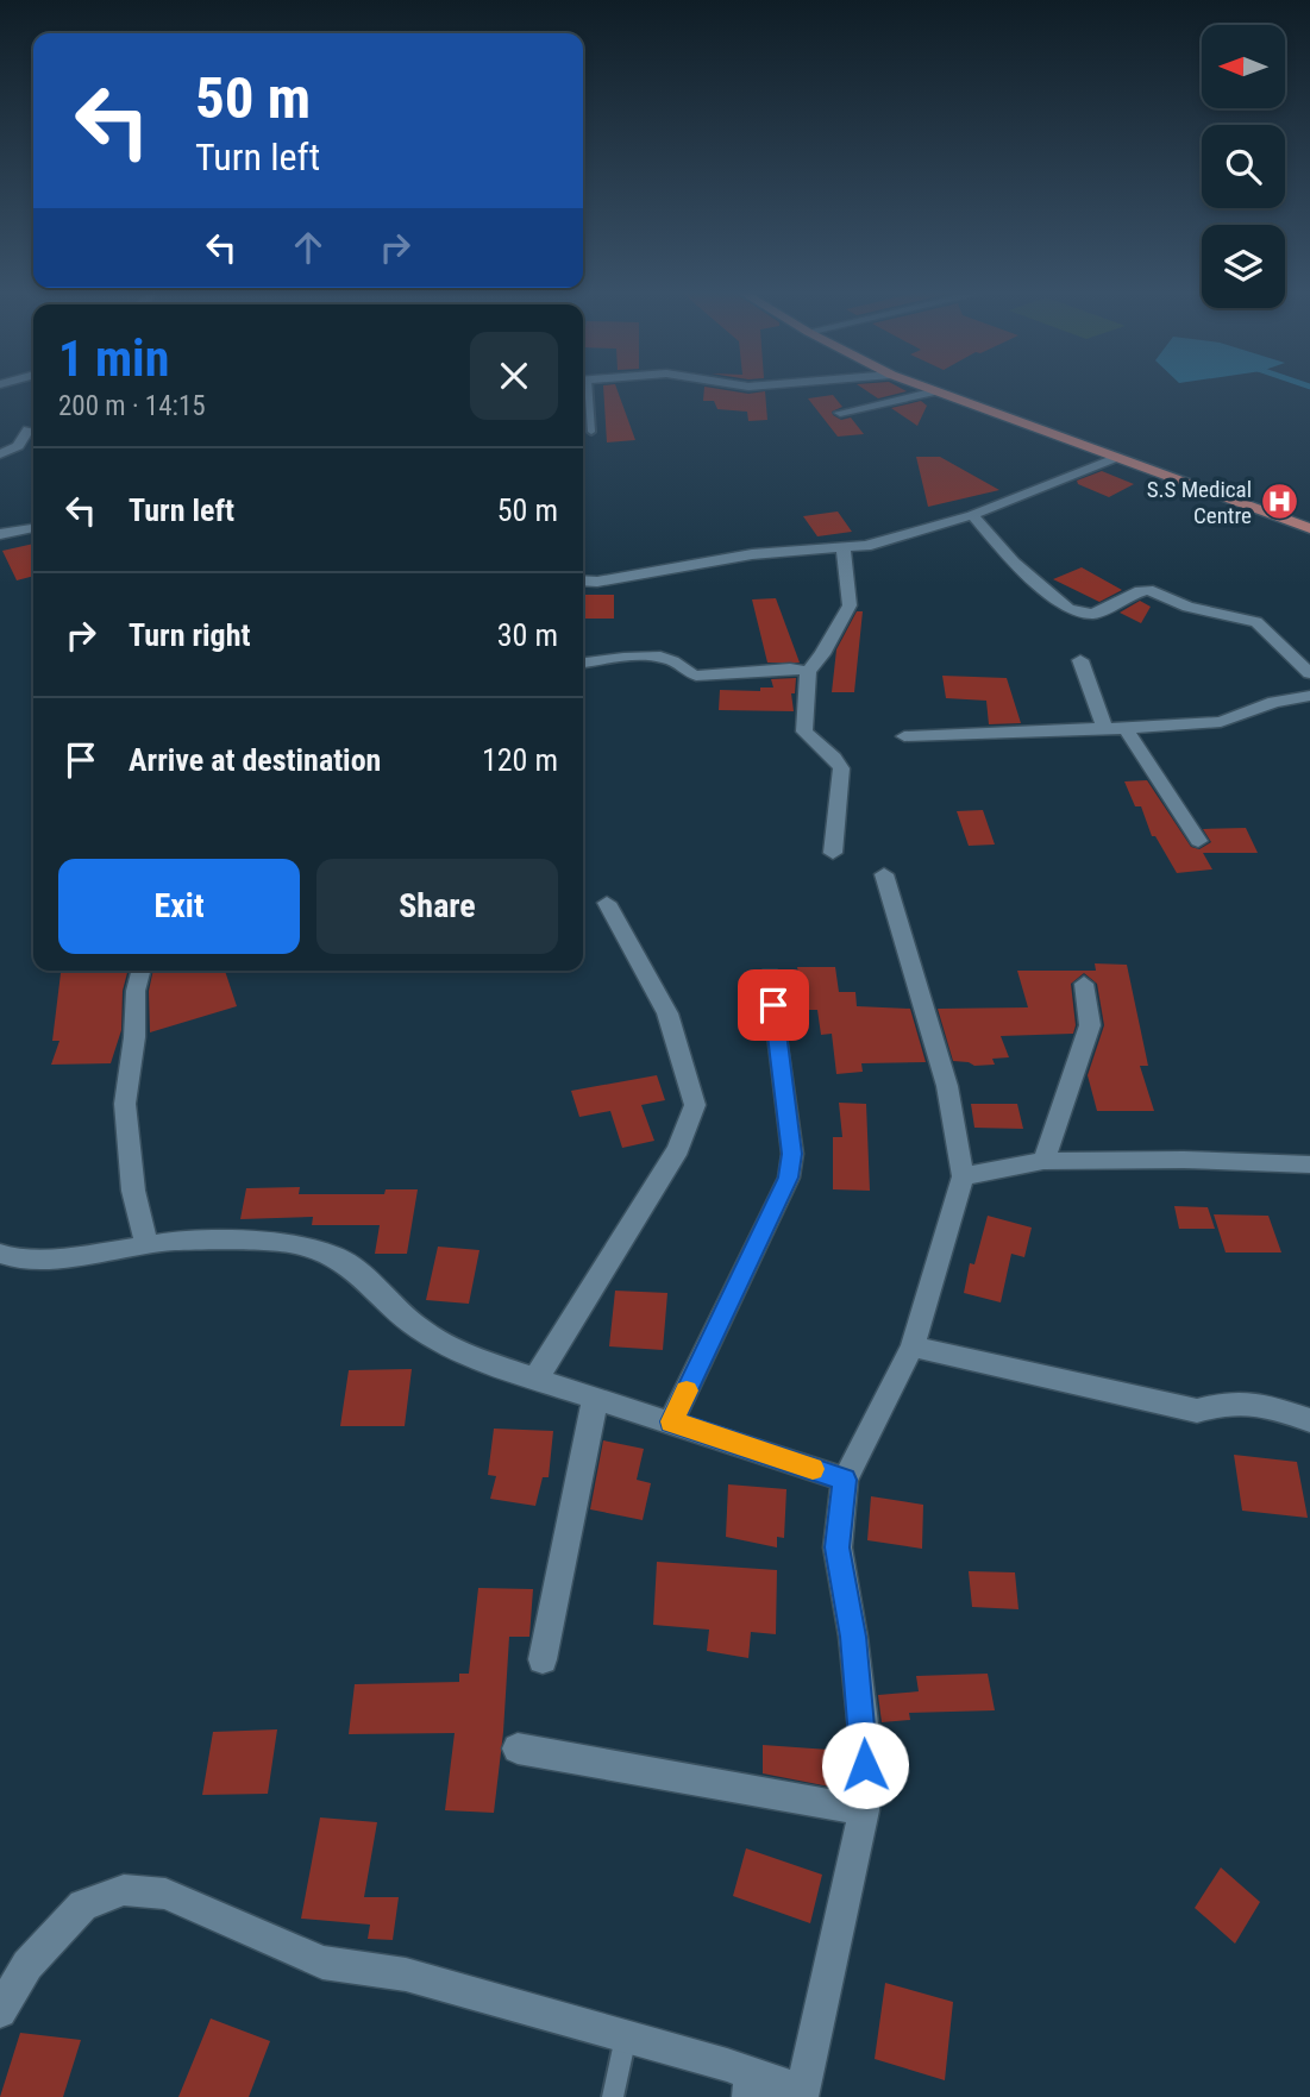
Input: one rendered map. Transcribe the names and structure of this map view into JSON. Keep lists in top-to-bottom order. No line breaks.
{"places":{"hospital":["S.S Medical Centre"]},"north":"left","page":{"turn":["50 m","Turn left"],"heading":["1 min","200 m · 14:15"],"list":[{"name":"Turn left","value":"50 m"},{"name":"Turn right","value":"30 m"},{"name":"Arrive at destination","value":"120 m"}],"buttons":["Exit","Share"]}}
